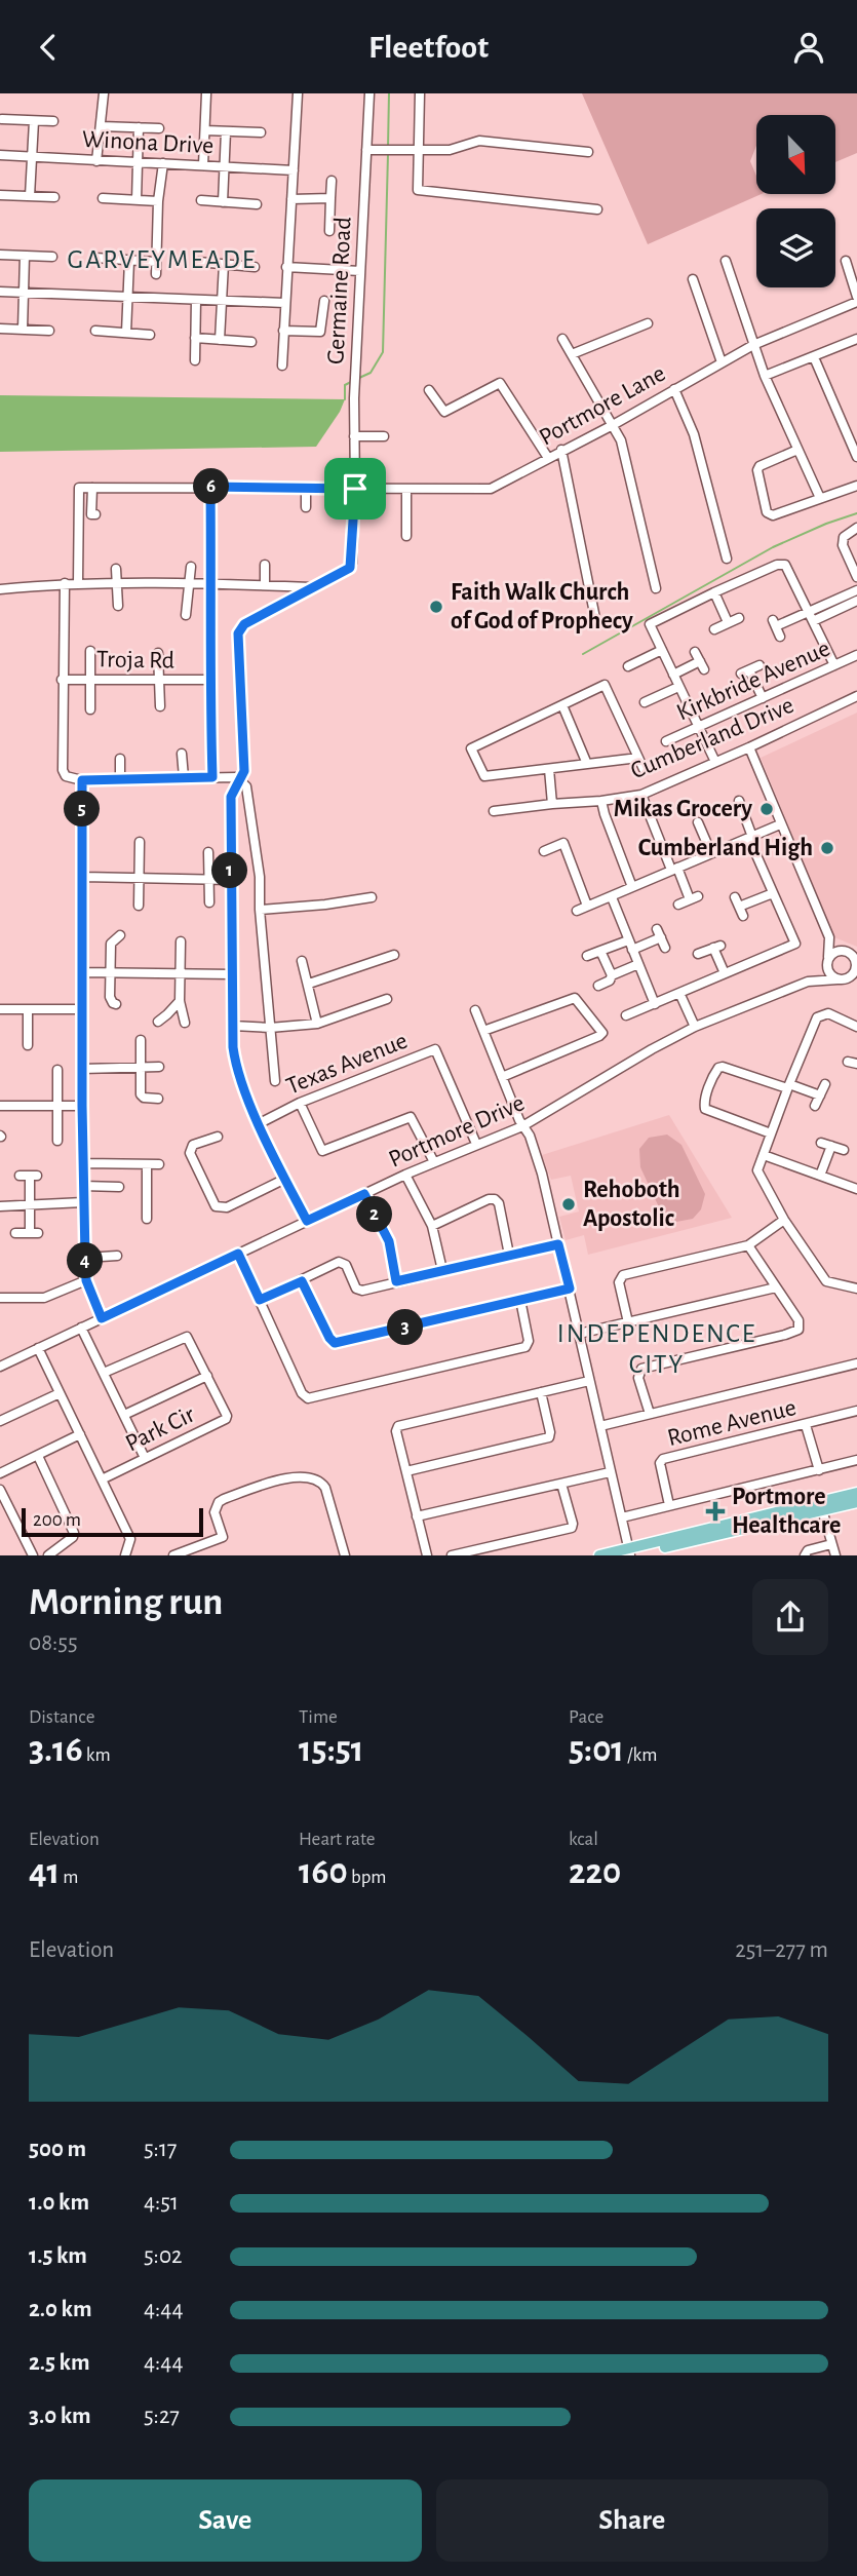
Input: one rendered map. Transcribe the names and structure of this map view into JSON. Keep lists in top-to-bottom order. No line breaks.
{"streets":{"street":["Winona Drive","Germaine Road","Portmore Lane","Troja Rd","Kirkbride Avenue","Cumberland Drive","Texas Avenue","Portmore Drive","Rome Avenue","Park Cir"]},"crossings":[["Germaine Road","Portmore Lane"],["Texas Avenue","Portmore Drive"]],"districts":["GARVEYMEADE","INDEPENDENCE CITY"],"places":{"other":["Faith Walk Church of God of Prophecy","Mikas Grocery","Cumberland High","Rehoboth Apostolic"],"health":["Portmore Healthcare"]},"scale_bar":"200 m","north":"bottom right","page":{"header":"Fleetfoot","pins":["6","5","1","2","4","3"],"scale":"200 m","heading":["Morning run","08:55"],"stats":[["Distance","3.16 km"],["Time","15:51"],["Pace","5:01 /km"],["Elevation","41 m"],["Heart rate","160 bpm"],["kcal","220"]],"chart":["Elevation","251–277 m"],"list":[{"name":"500 m","note":"5:17"},{"name":"1.0 km","note":"4:51"},{"name":"1.5 km","note":"5:02"},{"name":"2.0 km","note":"4:44"},{"name":"2.5 km","note":"4:44"},{"name":"3.0 km","note":"5:27"}],"buttons":["Save","Share"]}}
